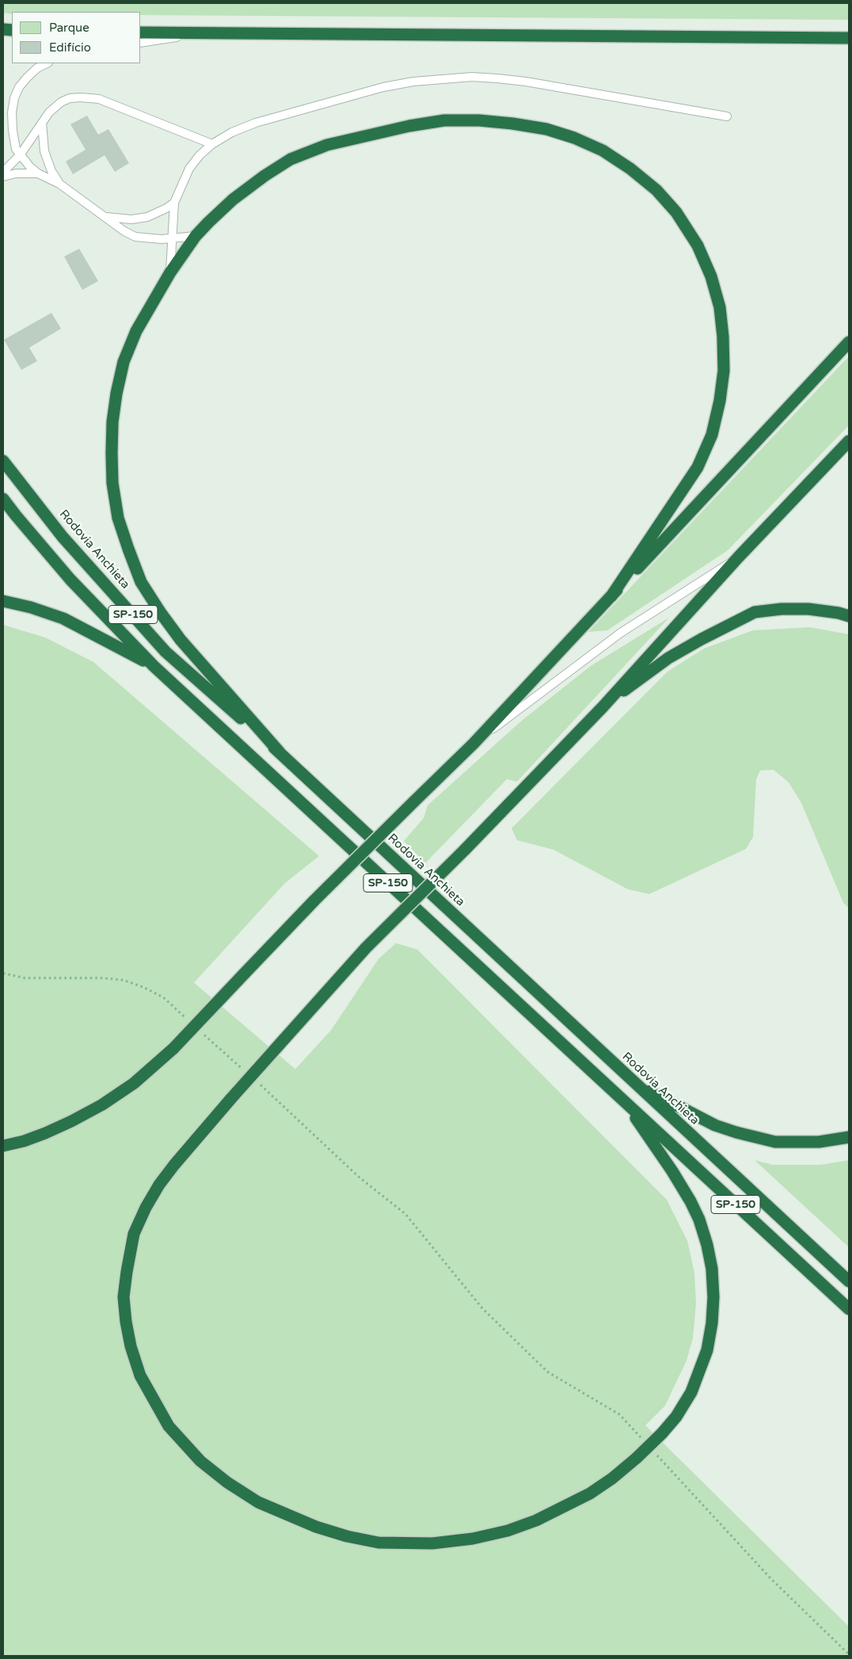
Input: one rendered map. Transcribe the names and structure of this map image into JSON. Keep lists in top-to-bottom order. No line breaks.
{"streets":{"highway":["Rodovia Anchieta","SP-150"]},"legend":["Parque","Edifício"]}
